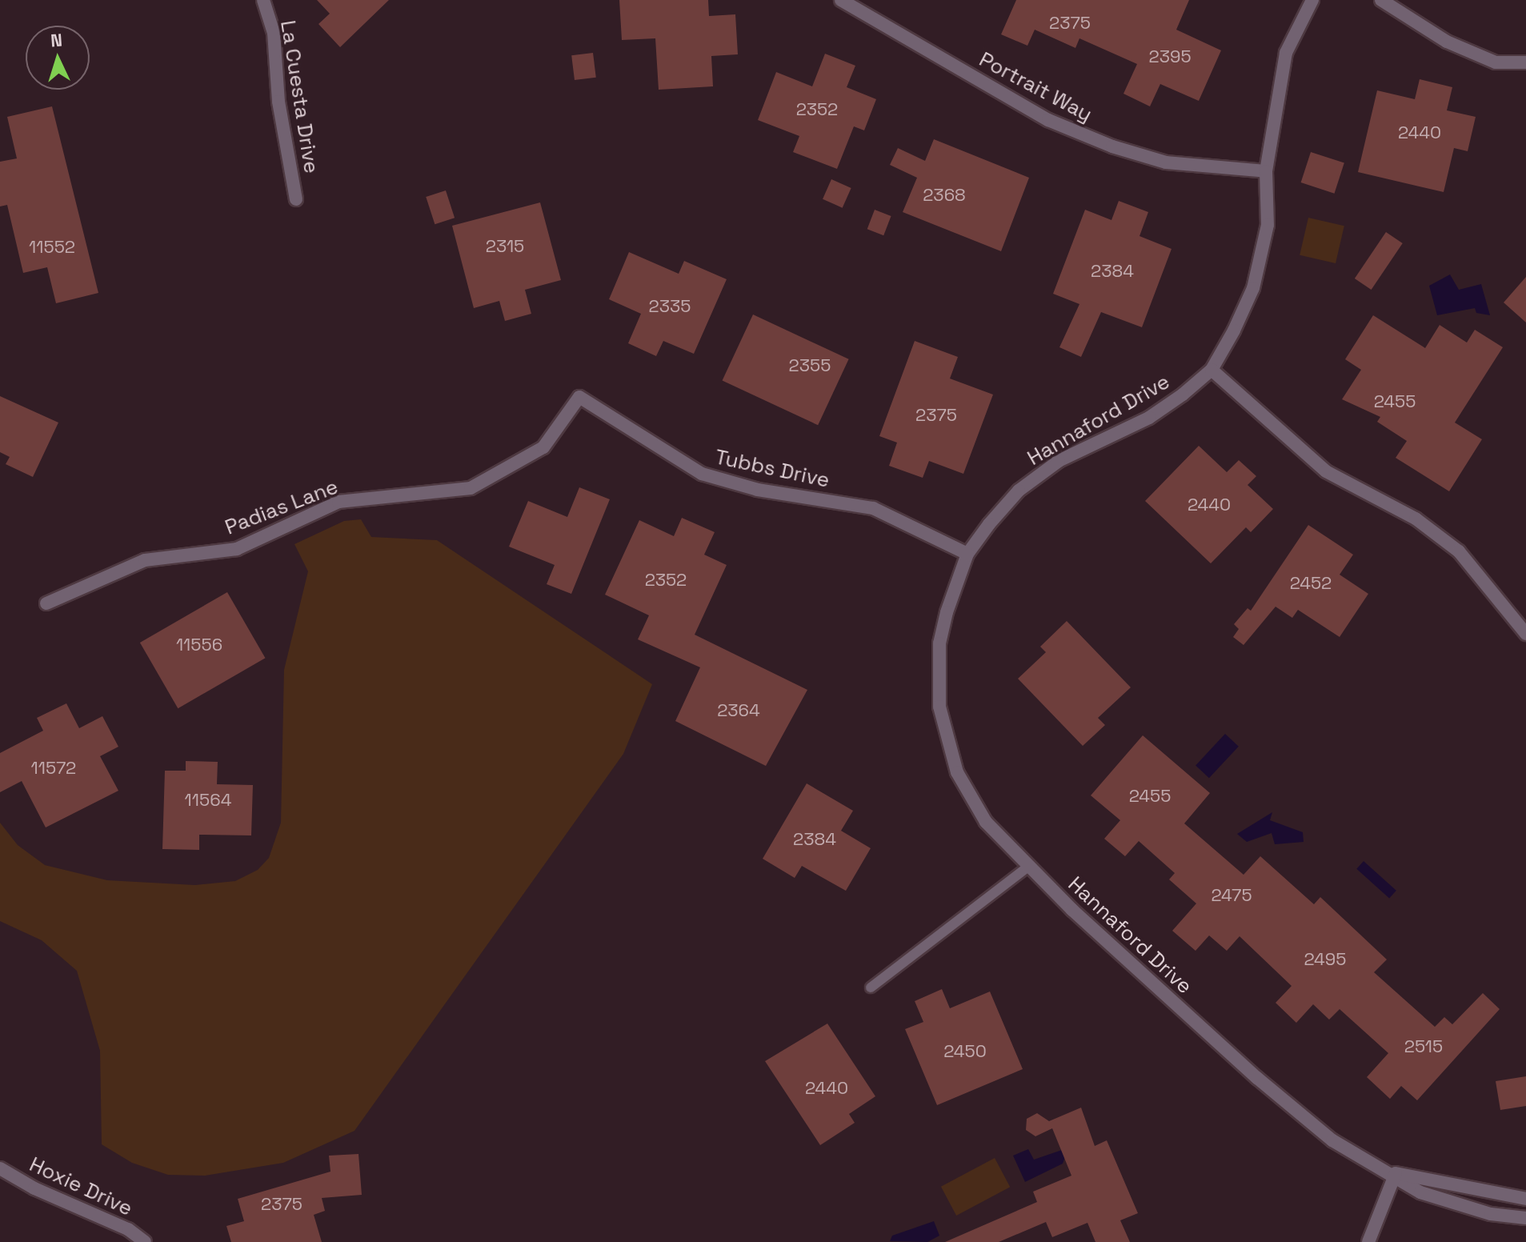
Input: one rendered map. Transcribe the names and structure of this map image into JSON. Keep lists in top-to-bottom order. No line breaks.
{"streets":{"street":["Portrait Way","La Cuesta Drive","Hannaford Drive","Tubbs Drive","Padias Lane","Hoxie Drive"]},"crossings":[["Portrait Way","Hannaford Drive"],["Hannaford Drive","Tubbs Drive"],["Tubbs Drive","Padias Lane"]],"house_numbers":["2375","2395","2352","2440","2368","2315","11552","2384","2335","2355","2455","2375","2440","2352","2452","11556","2364","11572","2455","11564","2384","2475","2495","2515","2450","2440","2375"],"north":"top"}
